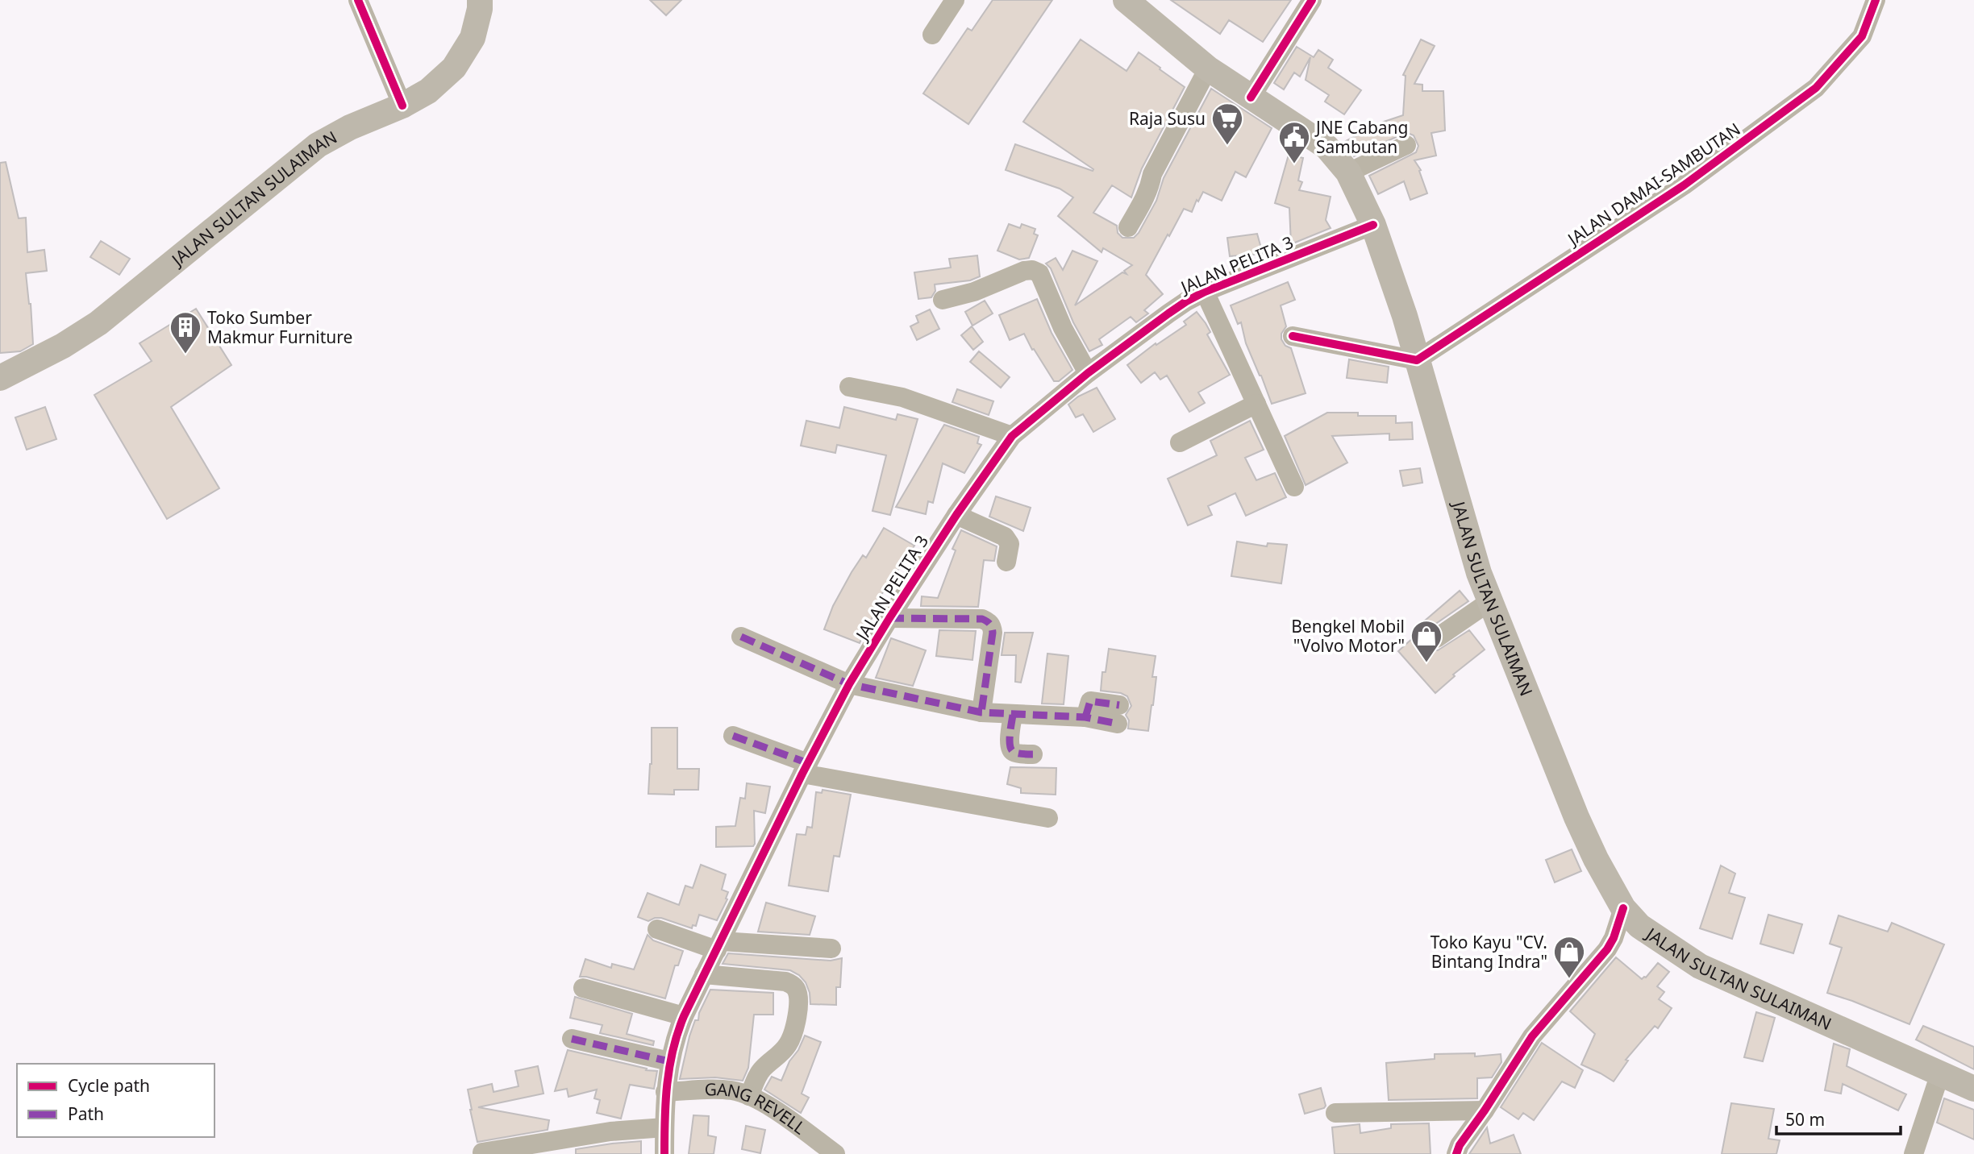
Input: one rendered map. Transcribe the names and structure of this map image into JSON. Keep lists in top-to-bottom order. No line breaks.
{"streets":{"main road":["JALAN SULTAN SULAIMAN"],"street":["JALAN DAMAI-SAMBUTAN","JALAN PELITA 3","GANG REVELL"]},"crossings":[["JALAN DAMAI-SAMBUTAN","JALAN SULTAN SULAIMAN"],["JALAN SULTAN SULAIMAN","JALAN PELITA 3"],["JALAN PELITA 3","GANG REVELL"]],"places":{"supermarket":["Raja Susu"],"public building":["JNE Cabang Sambutan"],"building":["Toko Sumber Makmur Furniture"],"shop":["Bengkel Mobil \"Volvo Motor\"","Toko Kayu \"CV. Bintang Indra\""]},"legend":["Cycle path","Path"],"scale_bar":"50 m"}
